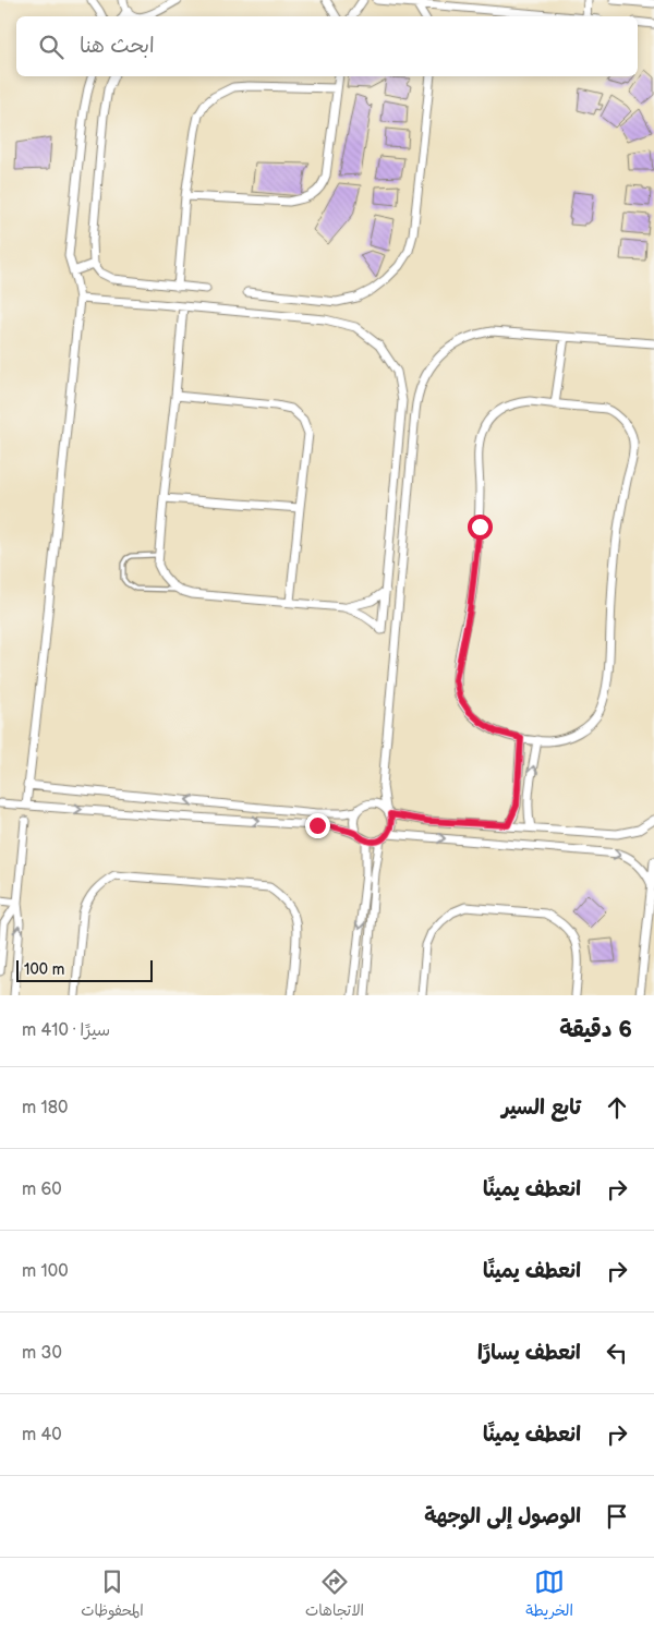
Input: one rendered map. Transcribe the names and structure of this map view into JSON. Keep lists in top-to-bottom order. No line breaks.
{"scale_bar":"100 m","page":{"search":"ابحث هنا","scale":"100 m","heading":["6 دقيقة","سيرًا · 410 m"],"list":[["تابع السير","180 m"],["انعطف يمينًا","60 m"],["انعطف يمينًا","100 m"],["انعطف يسارًا","30 m"],["انعطف يمينًا","40 m"],"الوصول إلى الوجهة"],"nav":["الخريطة","الاتجاهات","المحفوظات"]}}
